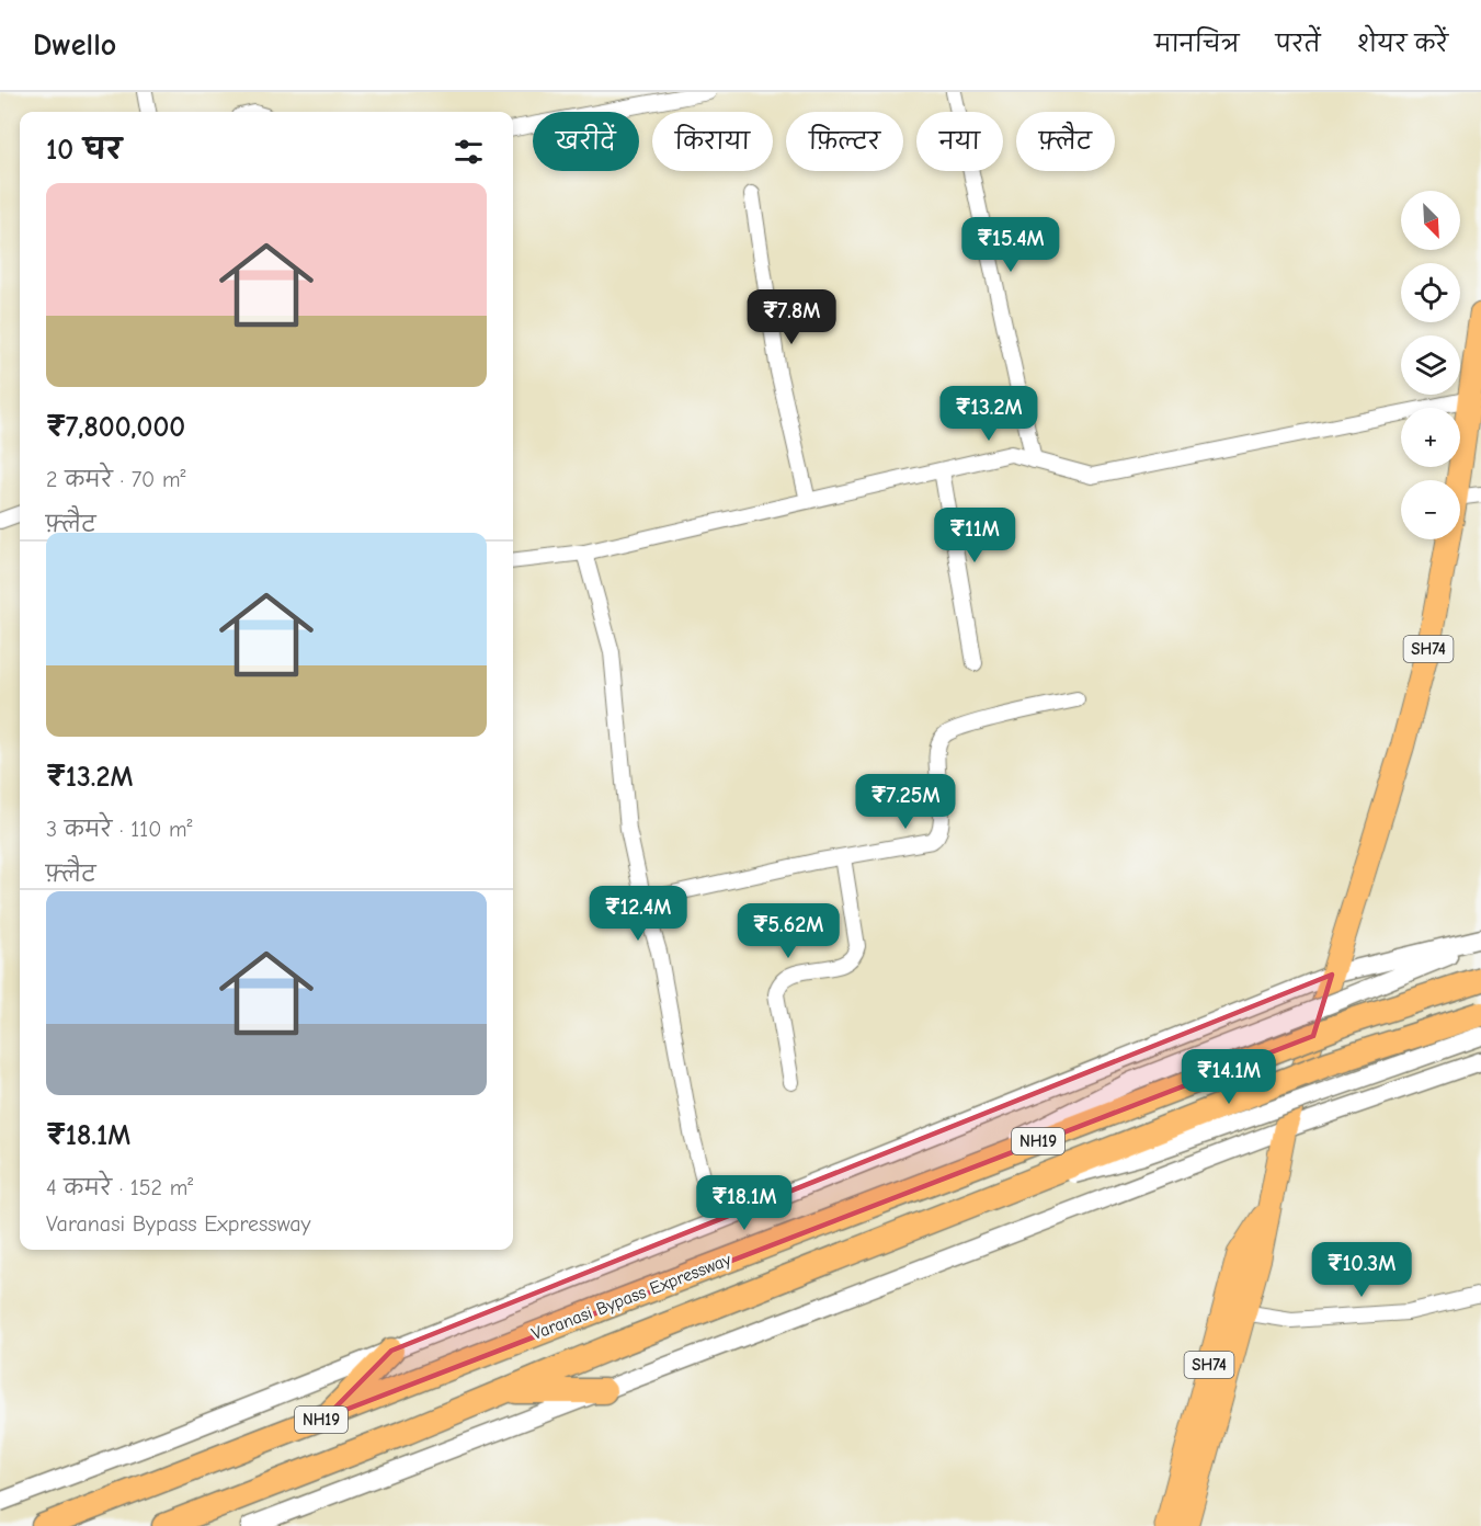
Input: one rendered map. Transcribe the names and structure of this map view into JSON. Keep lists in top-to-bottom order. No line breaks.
{"streets":{"highway":["NH19","Varanasi Bypass Expressway"],"main road":["SH74"]},"north":"bottom right","page":{"header":"Dwello","nav":["मानचित्र","परतें","शेयर करें"],"chip":["खरीदें","किराया","फ़िल्टर","नया","फ़्लैट"],"heading":"10 घर","map_buttons":["+","−"],"list":[{"name":"₹7,800,000","note":"2 कमरे · 70 m² · फ़्लैट"},{"name":"₹13.2M","note":"3 कमरे · 110 m² · फ़्लैट"},{"name":"₹18.1M","note":"4 कमरे · 152 m² · Varanasi Bypass Expressway"}],"price":["₹15.4M","₹7.8M","₹13.2M","₹11M","₹7.25M","₹12.4M","₹5.62M","₹14.1M","₹18.1M","₹10.3M"]}}
